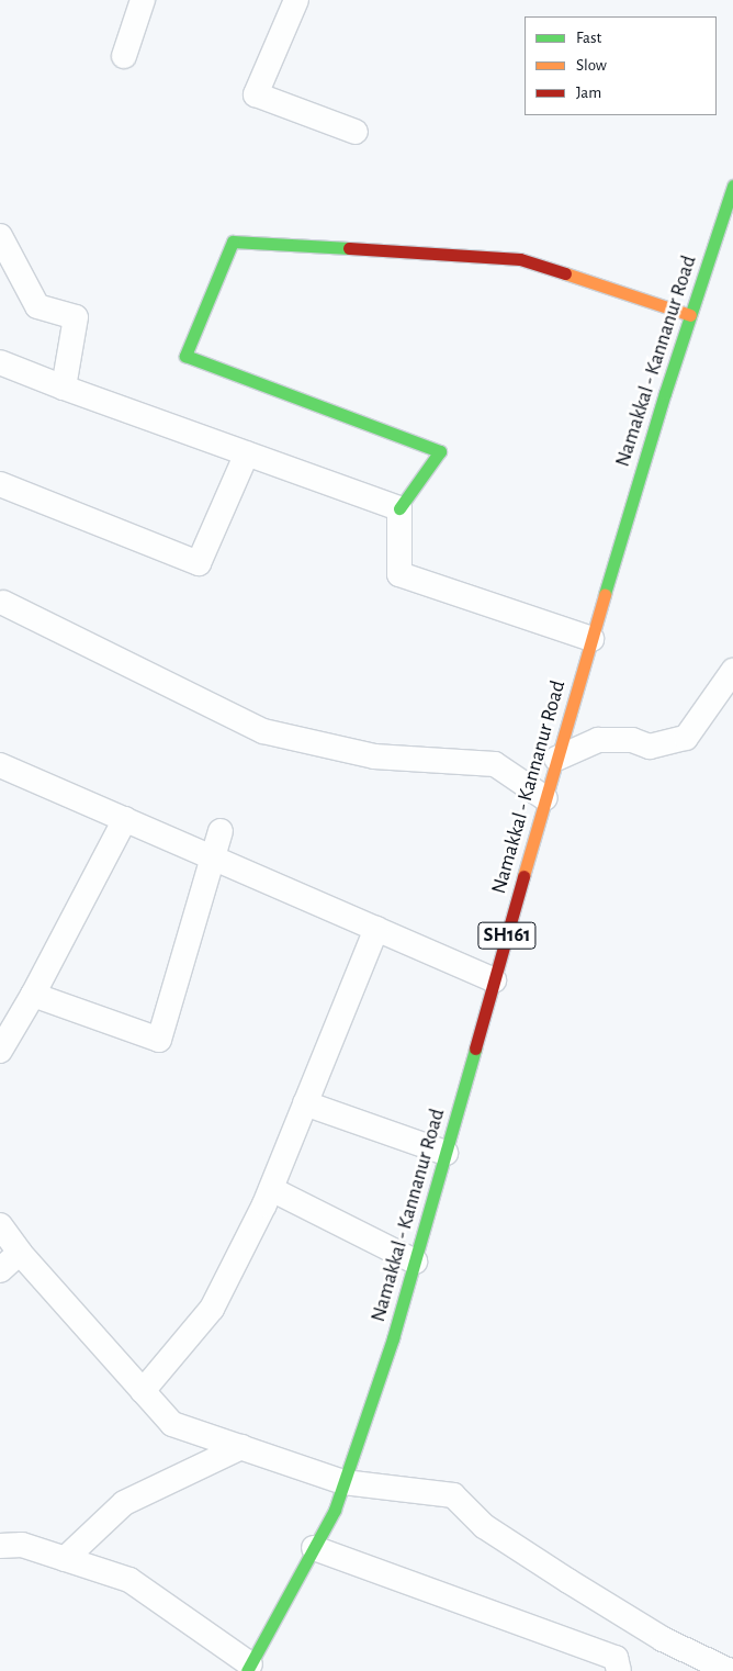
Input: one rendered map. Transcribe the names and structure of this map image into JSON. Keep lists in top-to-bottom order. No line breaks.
{"streets":{"main road":["Namakkal - Kannanur Road","SH161"]},"legend":["Fast","Slow","Jam"]}
